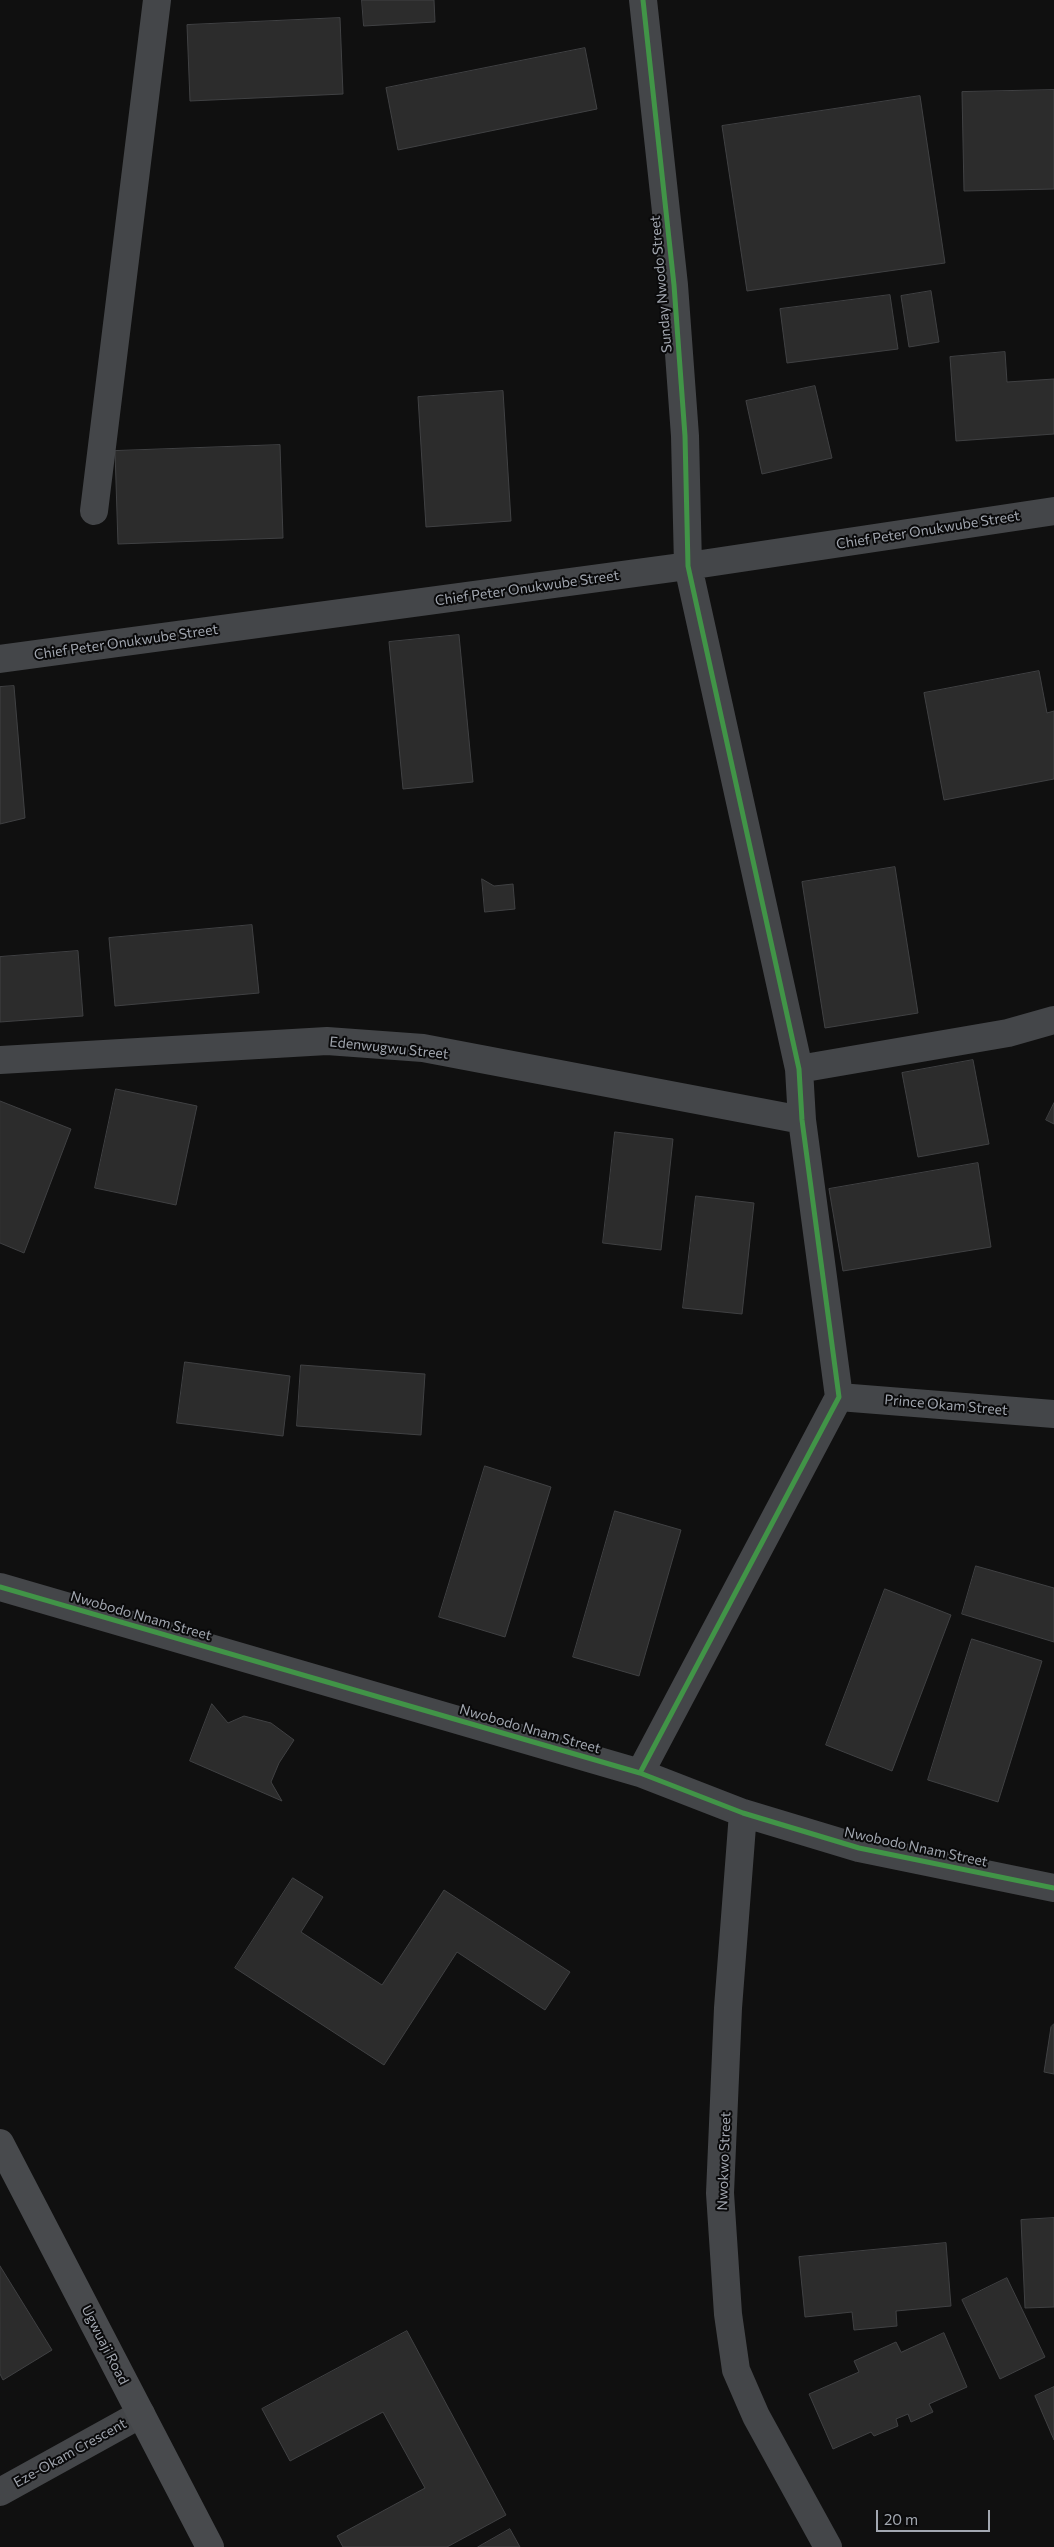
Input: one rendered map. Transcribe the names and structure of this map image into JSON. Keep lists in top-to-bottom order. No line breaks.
{"streets":{"main road":["Ugwuaji Road"],"street":["Sunday Nwodo Street","Chief Peter Onukwube Street","Edenwugwu Street","Prince Okam Street","Nwobodo Nnam Street","Nwokwo Street","Eze-Okam Crescent"]},"crossings":[["Sunday Nwodo Street","Chief Peter Onukwube Street"],["Sunday Nwodo Street","Edenwugwu Street"],["Sunday Nwodo Street","Prince Okam Street"],["Nwobodo Nnam Street","Nwokwo Street"],["Ugwuaji Road","Eze-Okam Crescent"]],"scale_bar":"20 m"}
